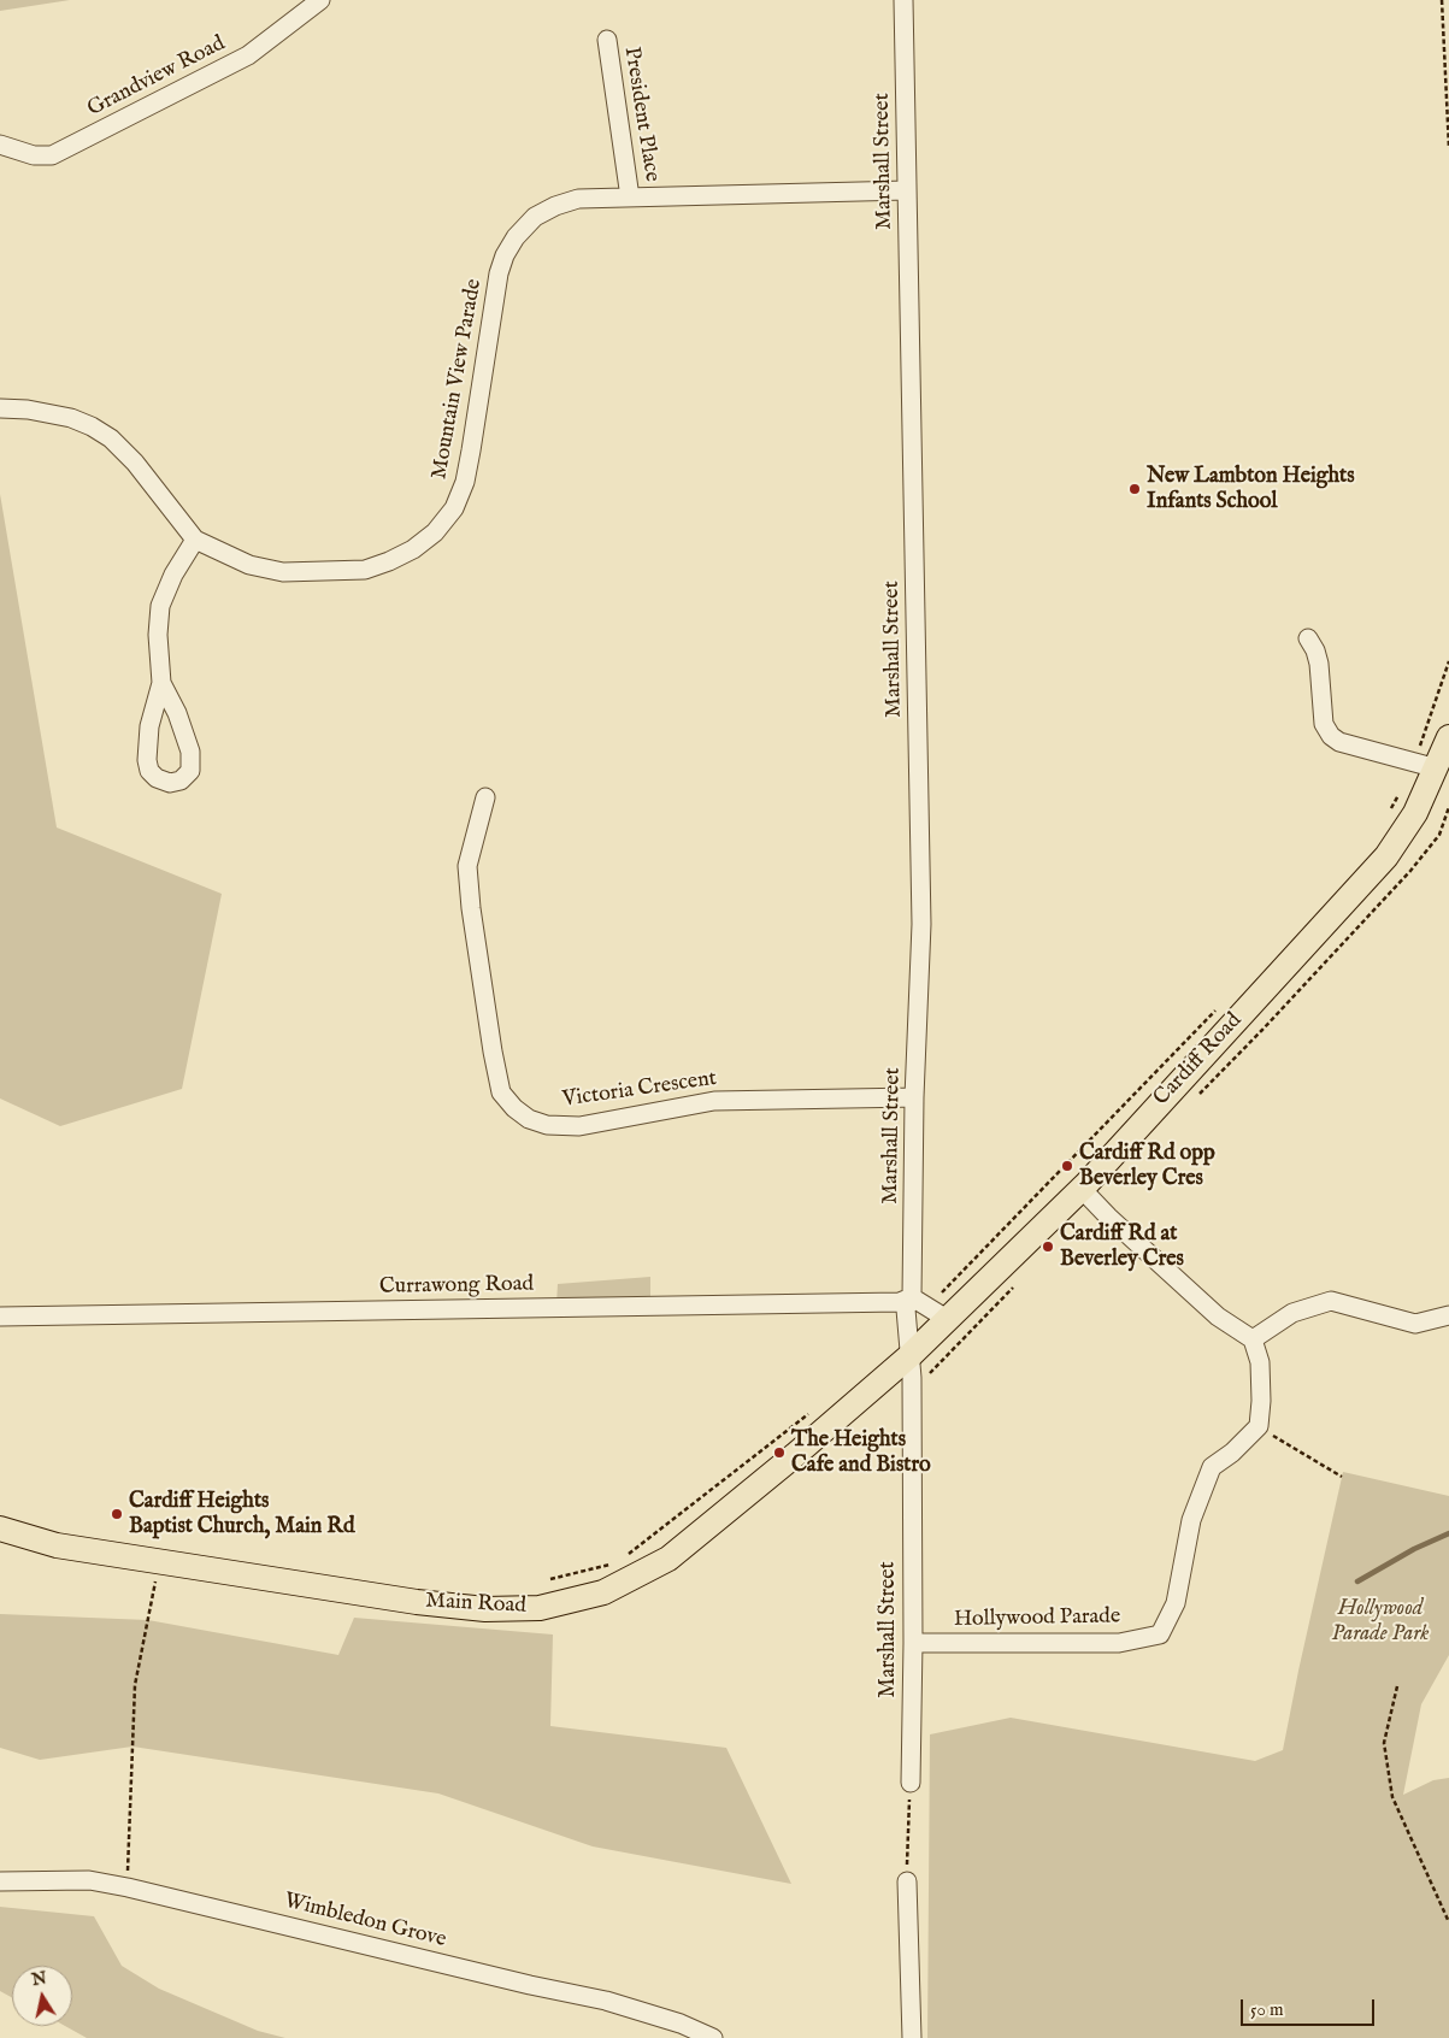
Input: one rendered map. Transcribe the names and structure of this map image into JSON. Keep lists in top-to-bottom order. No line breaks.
{"streets":{"main road":["Cardiff Road","Main Road"],"street":["Grandview Road","President Place","Marshall Street","Mountain View Parade","Victoria Crescent","Currawong Road","Hollywood Parade","Wimbledon Grove"]},"crossings":[["President Place","Mountain View Parade"],["Marshall Street","Mountain View Parade"],["Marshall Street","Cardiff Road"],["Marshall Street","Victoria Crescent"],["Marshall Street","Currawong Road"],["Marshall Street","Main Road"],["Marshall Street","Hollywood Parade"],["Cardiff Road","Main Road"]],"parks":["Hollywood Parade Park"],"places":["New Lambton Heights Infants School","Cardiff Rd opp Beverley Cres","Cardiff Rd at Beverley Cres","The Heights Cafe and Bistro","Cardiff Heights Baptist Church, Main Rd"],"scale_bar":"50 m","north":"top"}
